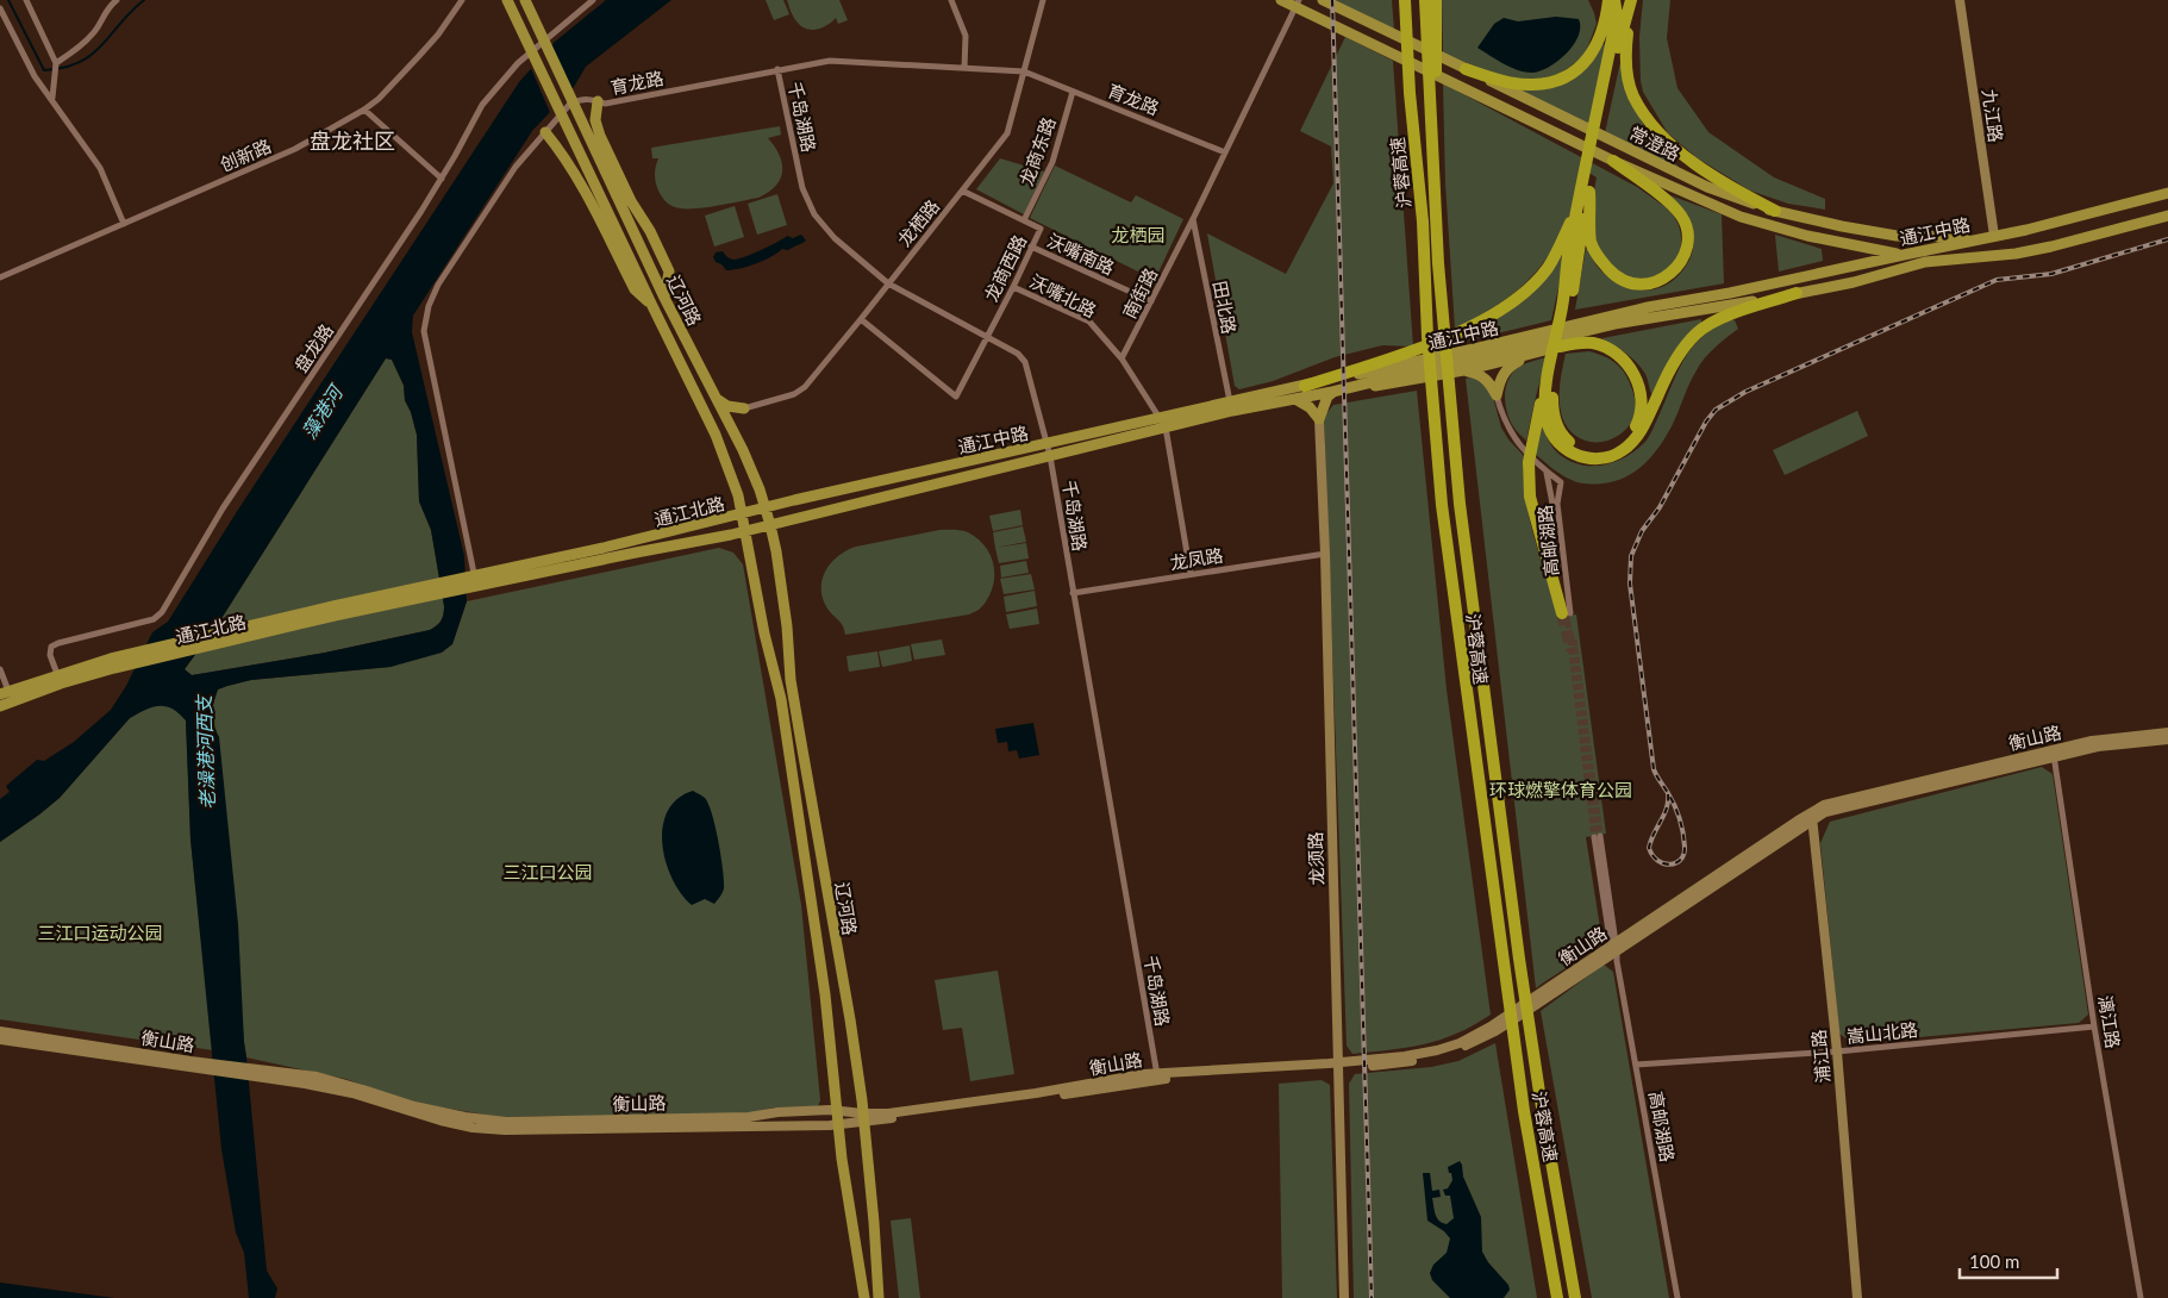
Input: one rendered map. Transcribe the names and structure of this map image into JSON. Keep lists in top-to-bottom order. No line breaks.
{"streets":{"highway":["沪蓉高速"],"main road":["常澄路","通江中路","辽河路","通江北路"],"street":["育龙路","九江路","千岛湖路","龙商东路","创新路","龙栖路","沃嘴南路","龙商西路","南街路","沃嘴北路","田北路","盘龙路","高邮湖路","龙凤路","衡山路","龙须路","漓江路","嵩山北路","浦江路"]},"crossings":[["育龙路","千岛湖路"],["育龙路","龙商东路"],["育龙路","龙栖路"],["育龙路","南街路"],["育龙路","通江北路"],["九江路","常澄路"],["九江路","通江中路"],["千岛湖路","龙栖路"],["千岛湖路","通江中路"],["千岛湖路","龙商西路"],["千岛湖路","龙凤路"],["千岛湖路","衡山路"],["常澄路","通江中路"],["常澄路","南街路"],["龙商东路","龙商西路"],["龙栖路","龙商西路"],["通江中路","辽河路"],["通江中路","田北路"],["通江中路","通江北路"],["沃嘴南路","龙商西路"],["沃嘴南路","南街路"],["龙商西路","沃嘴北路"],["南街路","沃嘴北路"],["南街路","田北路"],["辽河路","通江北路"],["辽河路","衡山路"],["盘龙路","通江北路"],["高邮湖路","衡山路"],["高邮湖路","嵩山北路"],["龙凤路","龙须路"],["衡山路","龙须路"],["衡山路","漓江路"],["衡山路","浦江路"],["漓江路","嵩山北路"],["嵩山北路","浦江路"]],"districts":["盘龙社区"],"water":["藻港河","老澡港河西支"],"parks":["龙栖园","环球燃擎体育公园","三江口公园","三江口运动公园"],"scale_bar":"100 m"}
